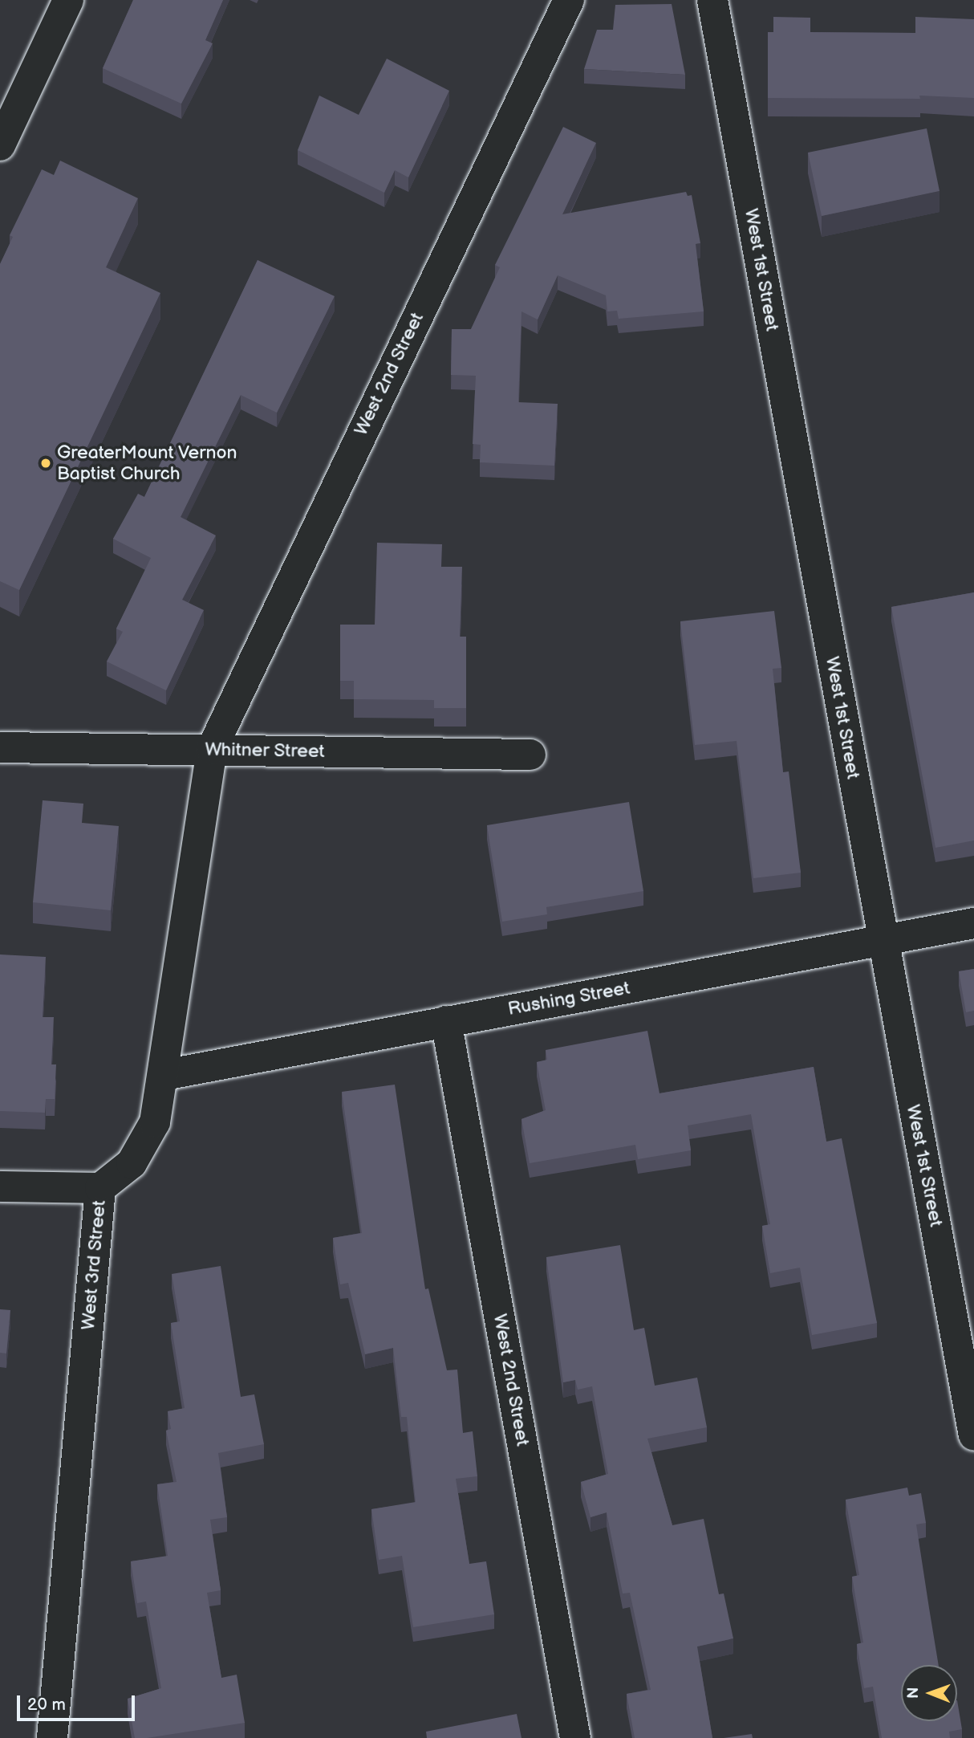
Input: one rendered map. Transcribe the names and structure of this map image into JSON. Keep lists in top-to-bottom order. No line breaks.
{"streets":{"street":["West 1st Street","West 2nd Street","Whitner Street","Rushing Street","West 3rd Street"]},"crossings":[["West 1st Street","Rushing Street"],["West 2nd Street","Whitner Street"],["West 2nd Street","Rushing Street"],["West 2nd Street","West 3rd Street"],["Whitner Street","West 3rd Street"],["Rushing Street","West 3rd Street"]],"places":["GreaterMount Vernon Baptist Church"],"scale_bar":"20 m","north":"left"}
